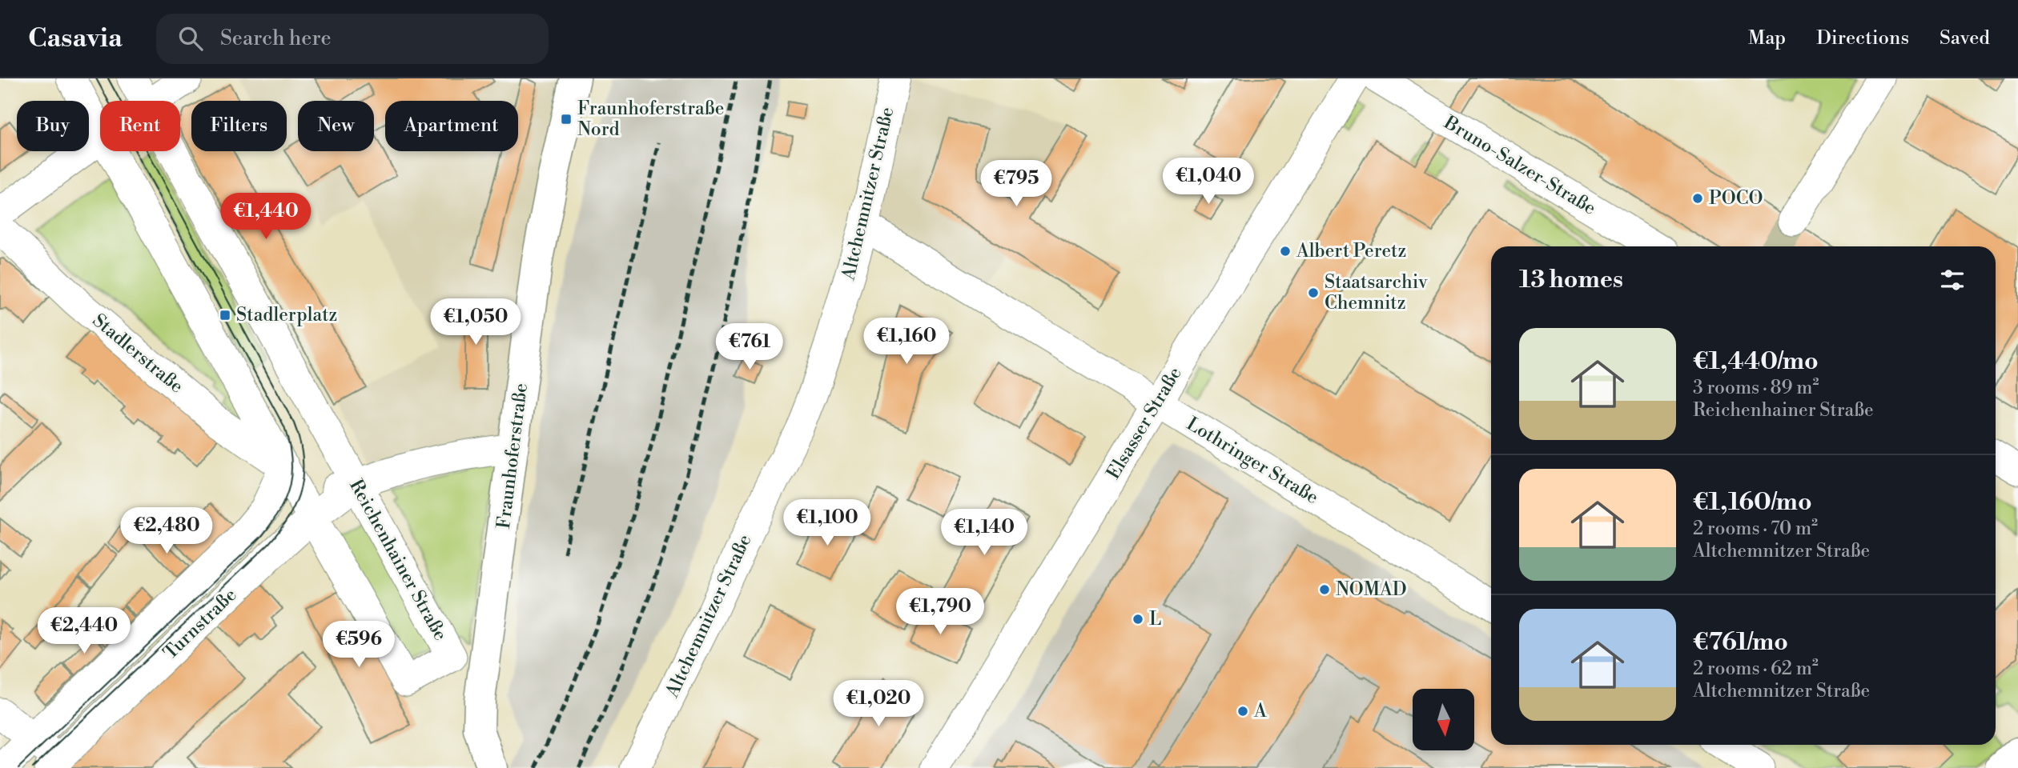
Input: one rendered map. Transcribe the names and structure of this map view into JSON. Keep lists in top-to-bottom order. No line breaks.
{"streets":{"main road":["Fraunhoferstraße"],"street":["Bruno-Salzer-Straße","Altchemnitzer Straße","Stadlerstraße","Elsasser Straße","Lothringer Straße","Reichenhainer Straße","Turnstraße"]},"crossings":[["Altchemnitzer Straße","Lothringer Straße"],["Stadlerstraße","Reichenhainer Straße"],["Stadlerstraße","Turnstraße"],["Elsasser Straße","Lothringer Straße"],["Fraunhoferstraße","Turnstraße"],["Reichenhainer Straße","Turnstraße"]],"places":{"transit":["Fraunhoferstraße Nord","Stadlerplatz"],"other":["POCO","Albert Peretz","Staatsarchiv Chemnitz","NOMAD","L","A"]},"north":"bottom","page":{"header":"Casavia","search":"Search here","nav":["Map","Directions","Saved"],"chip":["Buy","Rent","Filters","New","Apartment"],"price":["€1,040","€795","€1,440","€1,050","€1,160","€761","€1,100","€2,480","€1,140","€1,790","€2,440","€596","€1,020"],"heading":"13 homes","list":[{"name":"€1,440/mo","note":"3 rooms · 89 m² · Reichenhainer Straße"},{"name":"€1,160/mo","note":"2 rooms · 70 m² · Altchemnitzer Straße"},{"name":"€761/mo","note":"2 rooms · 62 m² · Altchemnitzer Straße"}]}}
